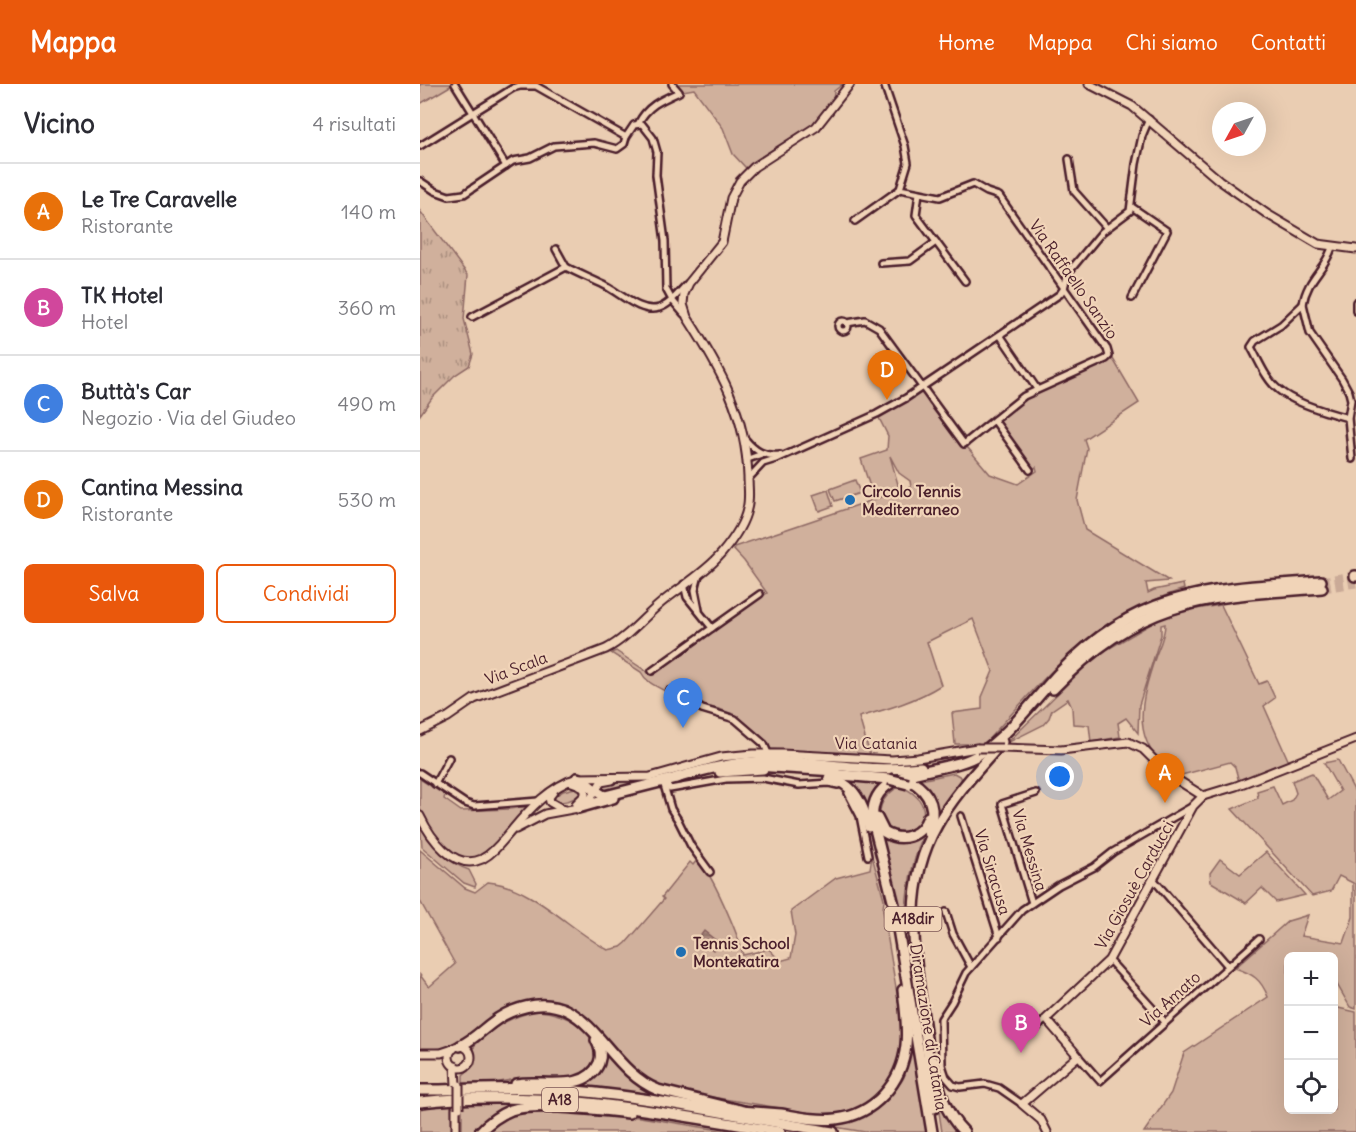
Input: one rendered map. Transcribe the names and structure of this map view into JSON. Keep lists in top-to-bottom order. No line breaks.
{"streets":{"highway":["A18dir","Diramazione di Catania","A18"],"main road":["Via Scala","Via Catania","Via Giosuè Carducci"],"street":["Via Raffaello Sanzio","Via Messina","Via Siracusa","Via Amato"]},"crossings":[["Via Catania","Via Giosuè Carducci"]],"places":["Circolo Tennis Mediterraneo","Tennis School Montekatira"],"north":"bottom left","page":{"header":"Mappa","nav":["Home","Mappa","Chi siamo","Contatti"],"heading":["Vicino","4 risultati"],"list":[{"mark":"A","name":"Le Tre Caravelle","note":"Ristorante","value":"140 m"},{"mark":"B","name":"TK Hotel","note":"Hotel","value":"360 m"},{"mark":"C","name":"Buttà's Car","note":"Negozio · Via del Giudeo","value":"490 m"},{"mark":"D","name":"Cantina Messina","note":"Ristorante","value":"530 m"}],"pins":["D","C","A","B"],"buttons":["Salva","Condividi"],"map_buttons":["+","−"]}}
